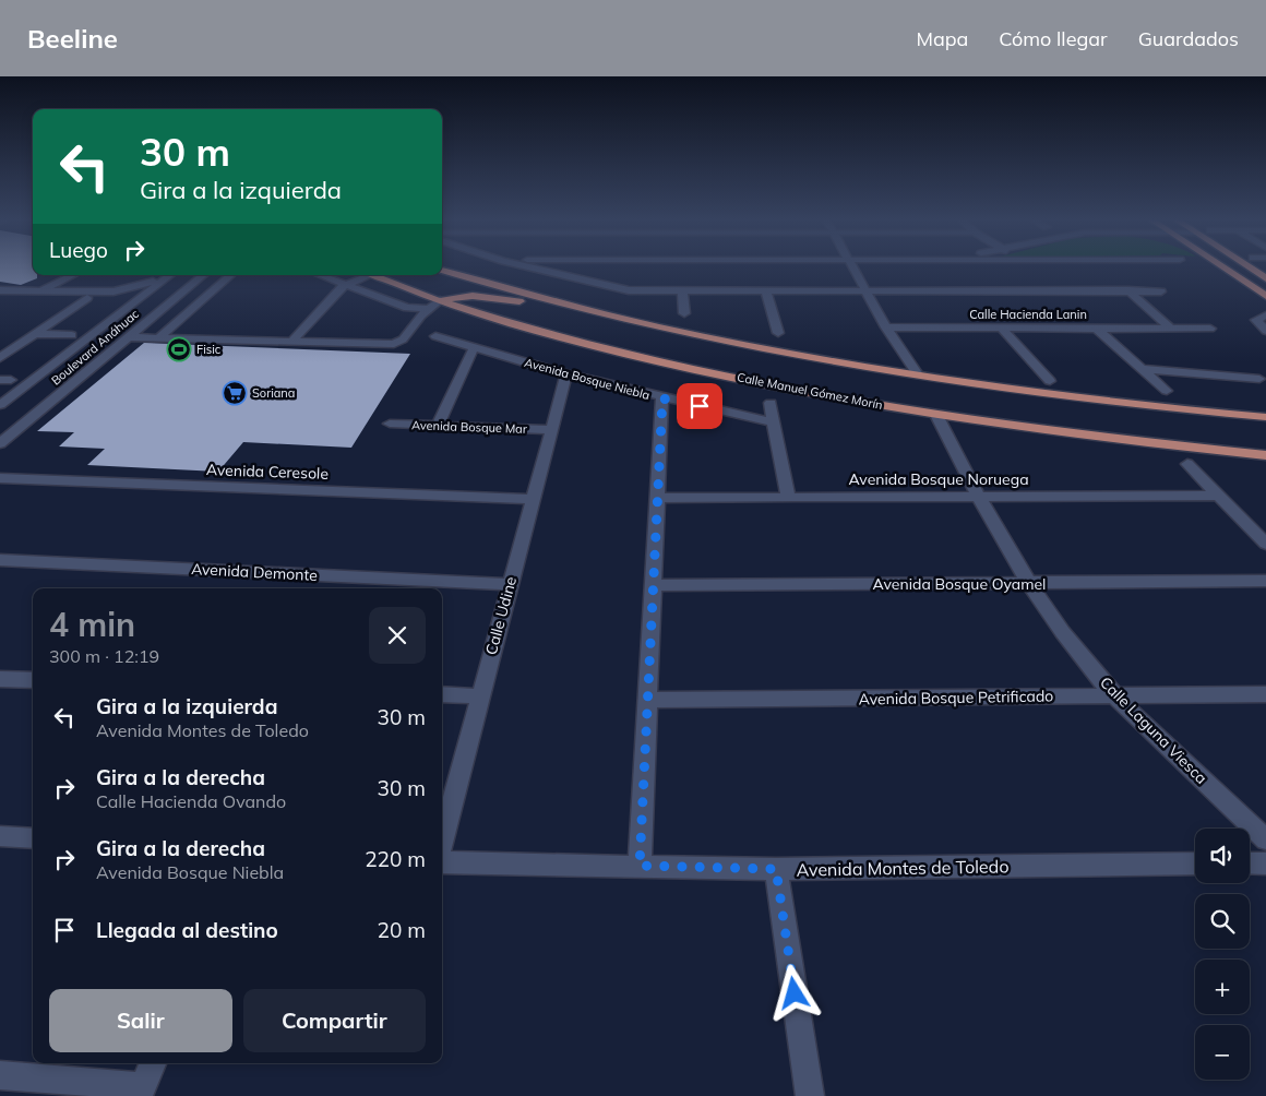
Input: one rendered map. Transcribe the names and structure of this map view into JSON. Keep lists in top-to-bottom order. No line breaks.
{"streets":{"main road":["Calle Manuel Gómez Morín"],"street":["Calle Hacienda Lanin","Boulevard Anáhuac","Avenida Bosque Niebla","Avenida Bosque Mar","Avenida Ceresole","Avenida Bosque Noruega","Avenida Demonte","Avenida Bosque Oyamel","Calle Udine","Avenida Bosque Petrificado","Calle Laguna Viesca","Avenida Montes de Toledo"]},"crossings":[["Avenida Bosque Niebla","Calle Udine"],["Calle Manuel Gómez Morín","Calle Laguna Viesca"],["Avenida Bosque Mar","Calle Udine"],["Avenida Ceresole","Calle Udine"],["Avenida Bosque Noruega","Calle Laguna Viesca"],["Avenida Demonte","Calle Udine"],["Avenida Bosque Oyamel","Calle Laguna Viesca"],["Avenida Bosque Petrificado","Calle Laguna Viesca"]],"places":{"sports":["Fisic"],"supermarket":["Soriana"]},"page":{"header":"Beeline","nav":["Mapa","Cómo llegar","Guardados"],"turn":["30 m","Gira a la izquierda"],"then":"Luego","heading":["4 min","300 m · 12:19"],"list":[{"name":"Gira a la izquierda","note":"Avenida Montes de Toledo","value":"30 m"},{"name":"Gira a la derecha","note":"Calle Hacienda Ovando","value":"30 m"},{"name":"Gira a la derecha","note":"Avenida Bosque Niebla","value":"220 m"},{"name":"Llegada al destino","value":"20 m"}],"map_buttons":["+","−"],"buttons":["Salir","Compartir"]}}
